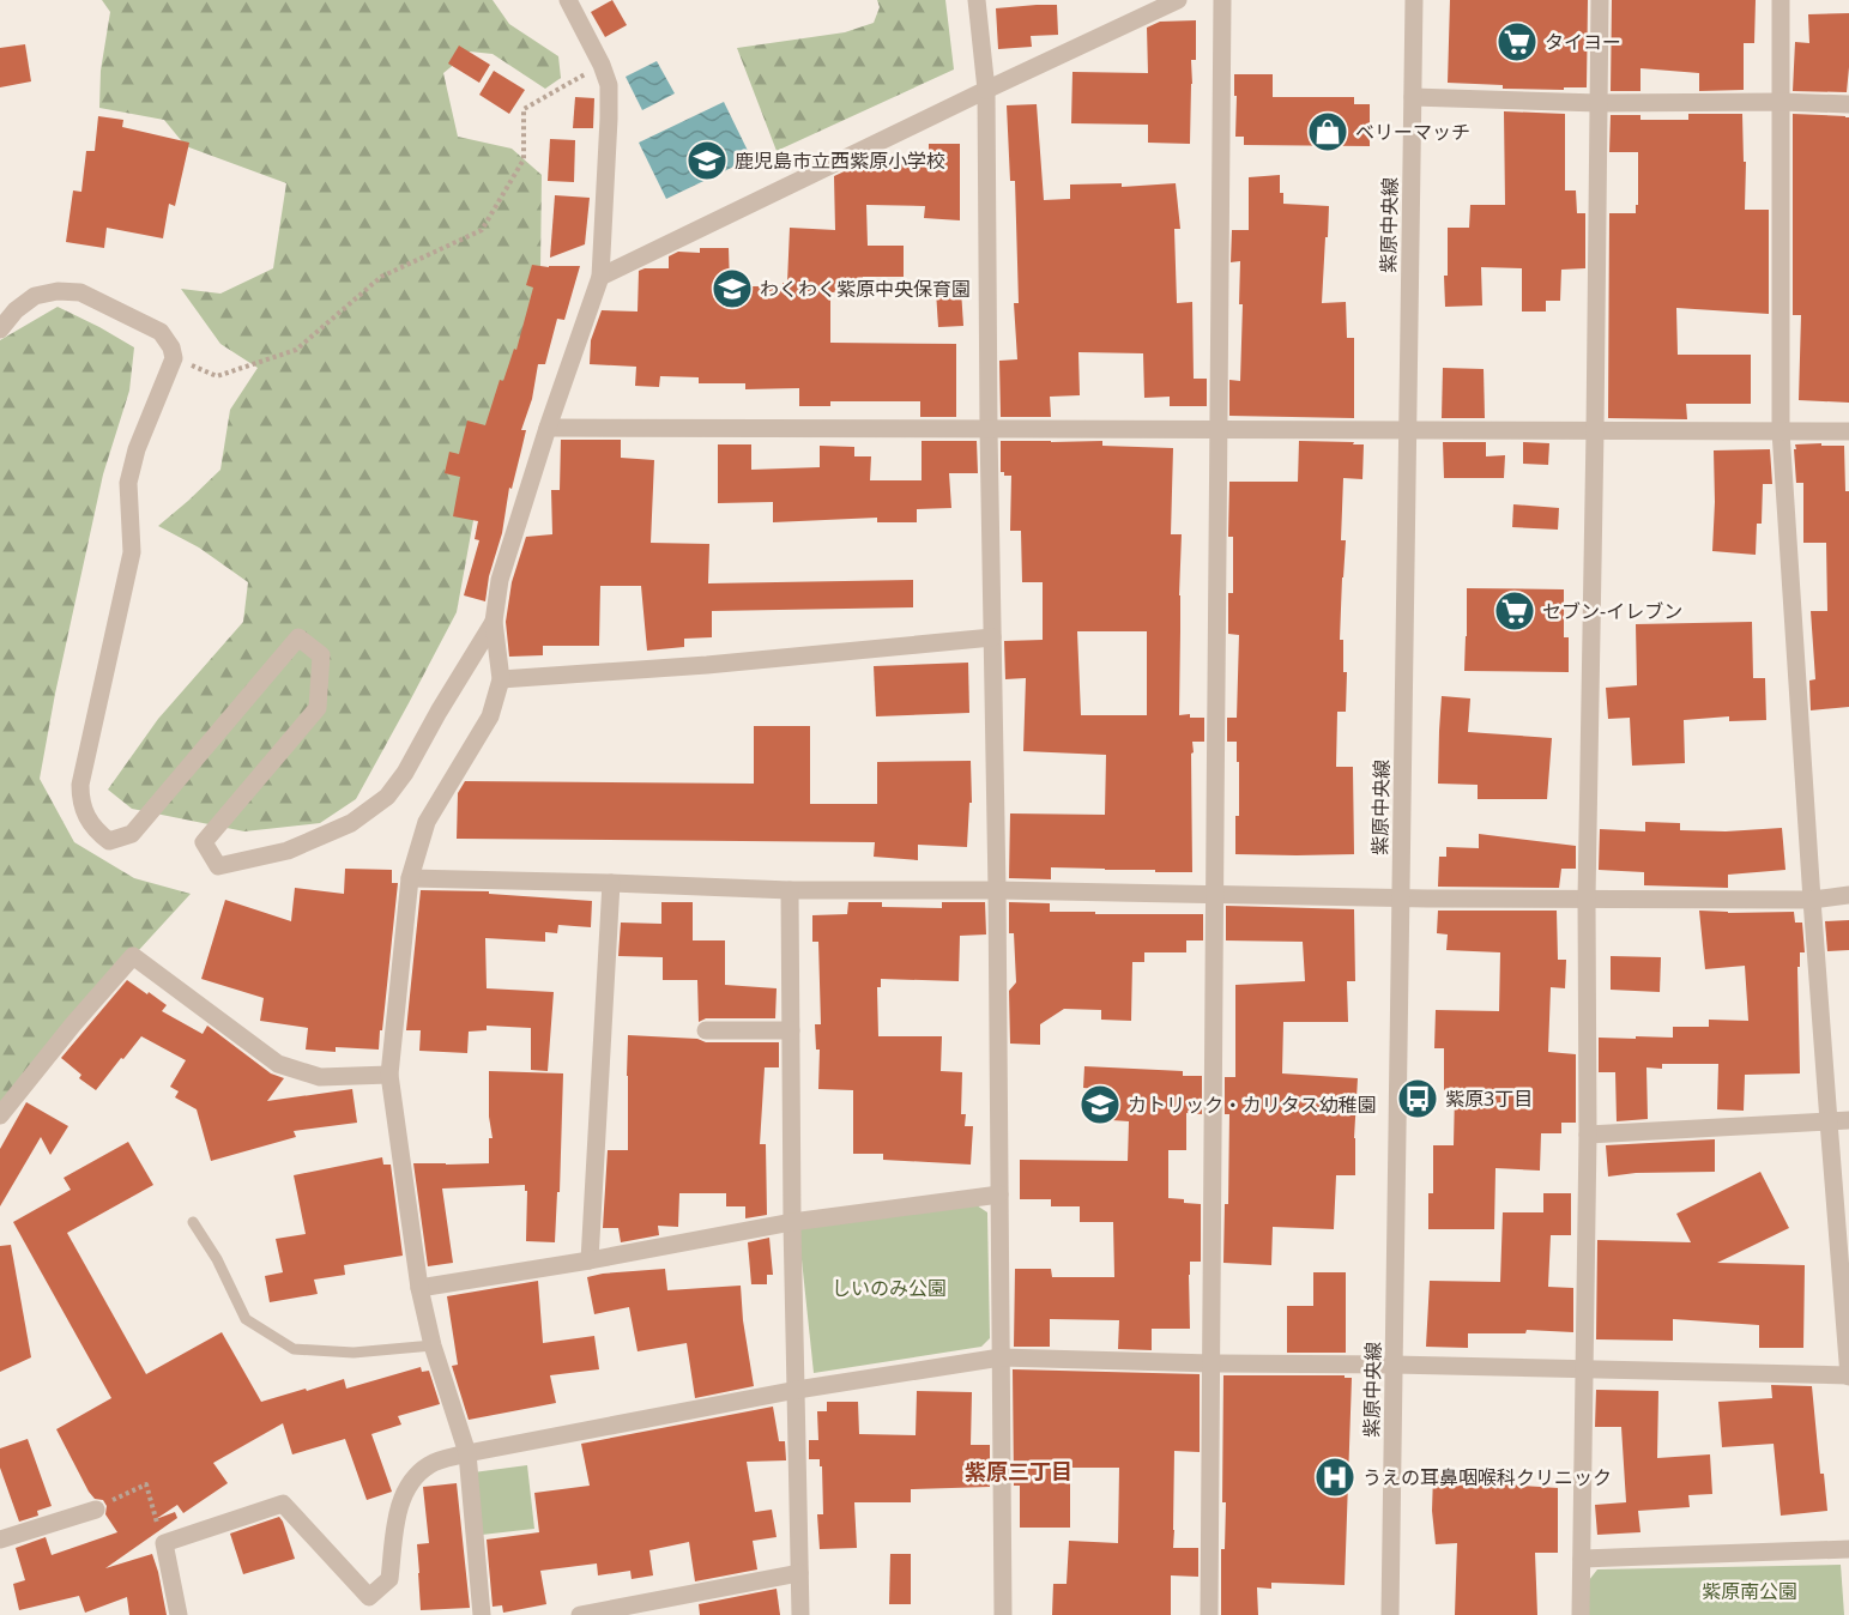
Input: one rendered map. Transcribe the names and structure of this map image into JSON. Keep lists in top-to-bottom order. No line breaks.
{"streets":{"street":["紫原中央線"]},"districts":["紫原三丁目"],"parks":["しいのみ公園","紫原南公園"],"places":{"supermarket":["タイヨー","セブン-イレブン"],"shop":["ベリーマッチ"],"school or university":["鹿児島市立西紫原小学校","わくわく紫原中央保育園","カトリック・カリタス幼稚園"],"bus stop":["紫原3丁目"],"hospital":["うえの耳鼻咽喉科クリニック"]}}
